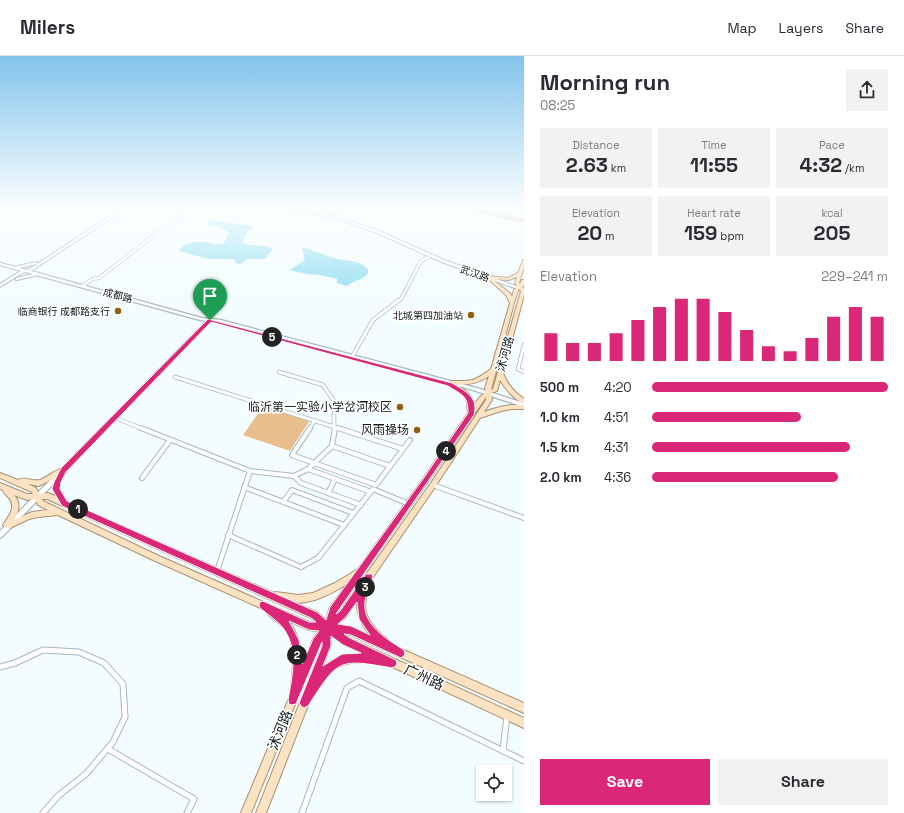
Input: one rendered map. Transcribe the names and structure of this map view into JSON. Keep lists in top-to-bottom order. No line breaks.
{"streets":{"main road":["沭河路","广州路"],"street":["武汉路","成都路"]},"crossings":[["武汉路","沭河路"],["成都路","沭河路"],["沭河路","广州路"]],"places":["临商银行 成都路支行","北城第四加油站","临沂第一实验小学岔河校区","风雨操场"],"page":{"header":"Milers","nav":["Map","Layers","Share"],"heading":["Morning run","08:25"],"stats":[["Distance","2.63 km"],["Time","11:55"],["Pace","4:32 /km"],["Elevation","20 m"],["Heart rate","159 bpm"],["kcal","205"]],"chart":["Elevation","229–241 m"],"pins":["5","4","1","3","2"],"list":[{"name":"500 m","note":"4:20"},{"name":"1.0 km","note":"4:51"},{"name":"1.5 km","note":"4:31"},{"name":"2.0 km","note":"4:36"}],"buttons":["Save","Share"]}}
